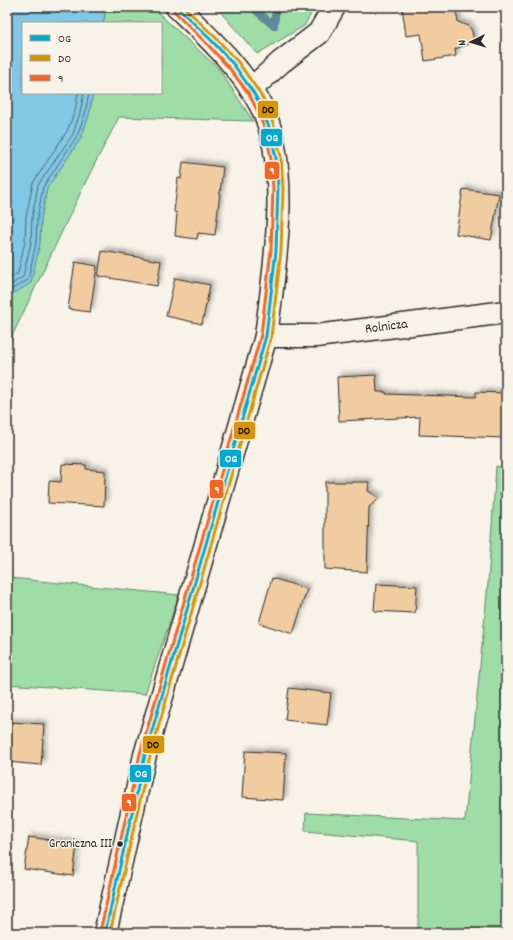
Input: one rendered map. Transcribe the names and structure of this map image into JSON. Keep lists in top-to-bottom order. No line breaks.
{"streets":{"street":["Rolnicza"]},"places":["Graniczna III"],"lines":["transit line OG","transit line DO","transit line 9"],"legend":["OG","DO","9"],"north":"left"}
